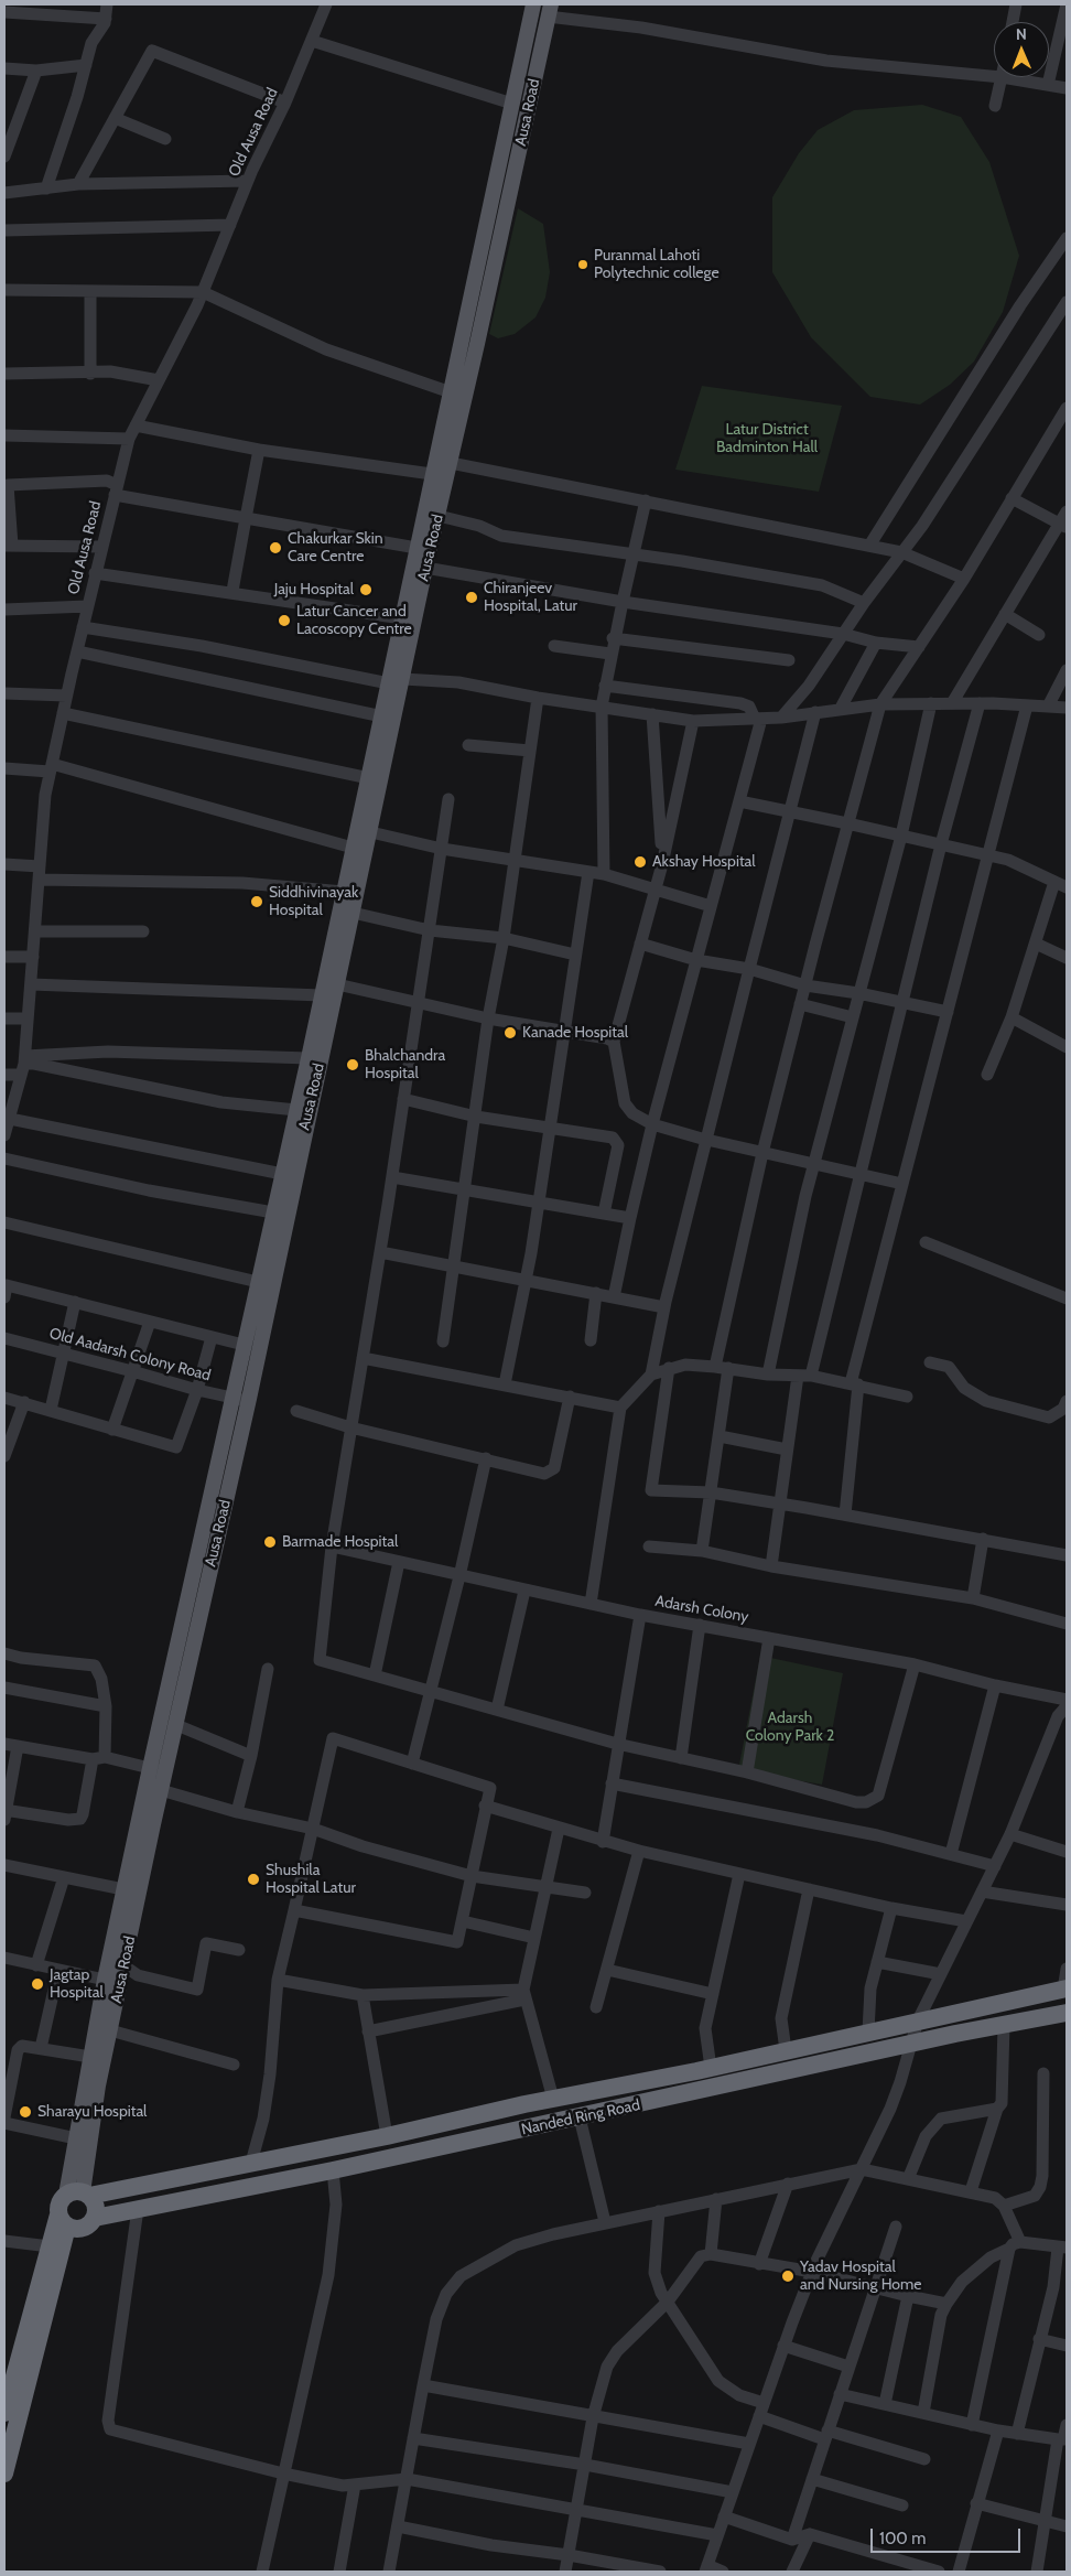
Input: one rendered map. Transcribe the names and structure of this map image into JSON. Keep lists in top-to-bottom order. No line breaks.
{"streets":{"highway":["Ausa Road","Nanded Ring Road"],"street":["Old Ausa Road","Old Aadarsh Colony Road","Adarsh Colony"]},"crossings":[["Ausa Road","Old Aadarsh Colony Road"],["Ausa Road","Nanded Ring Road"]],"parks":["Latur District Badminton Hall","Adarsh Colony Park 2"],"places":["Puranmal Lahoti Polytechnic college","Chakurkar Skin Care Centre","Jaju Hospital","Chiranjeev Hospital, Latur","Latur Cancer and Lacoscopy Centre","Akshay Hospital","Siddhivinayak Hospital","Kanade Hospital","Bhalchandra Hospital","Barmade Hospital","Shushila Hospital Latur","Jagtap Hospital","Sharayu Hospital","Yadav Hospital and Nursing Home"],"scale_bar":"100 m","north":"top"}
